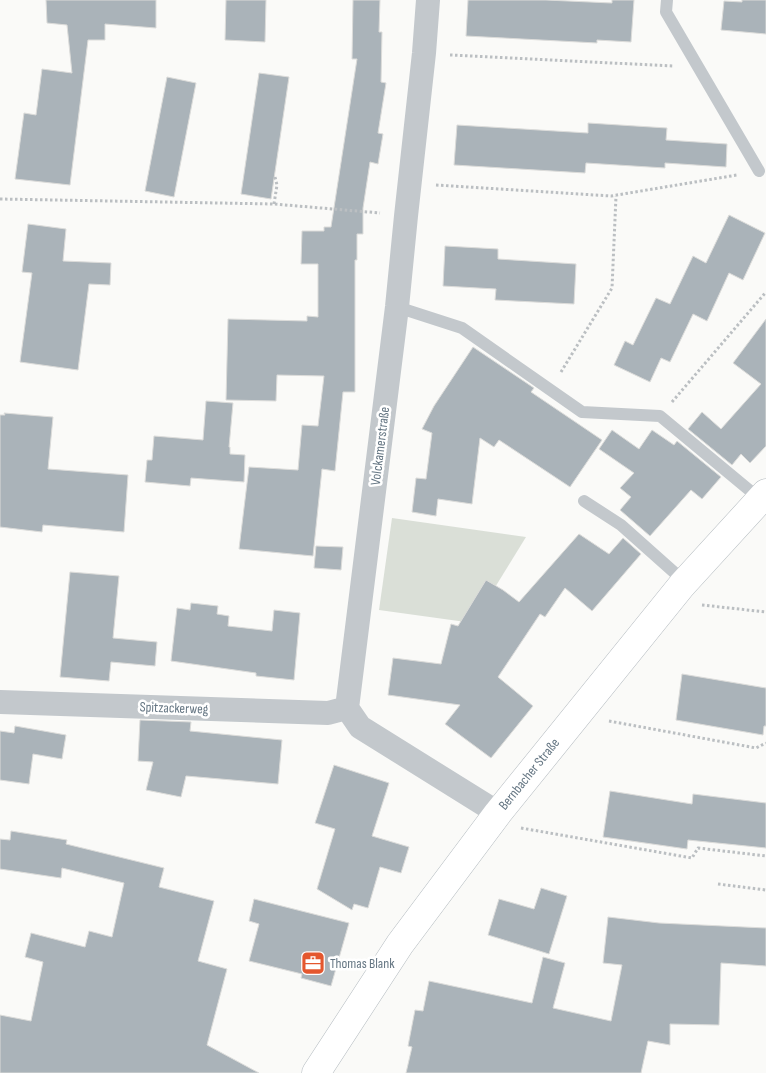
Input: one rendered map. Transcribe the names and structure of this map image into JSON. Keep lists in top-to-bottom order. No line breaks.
{"streets":{"street":["Volckamerstraße","Spitzackerweg","Bernbacher Straße"]},"crossings":[["Volckamerstraße","Spitzackerweg"]],"places":{"office":["Thomas Blank"]}}
